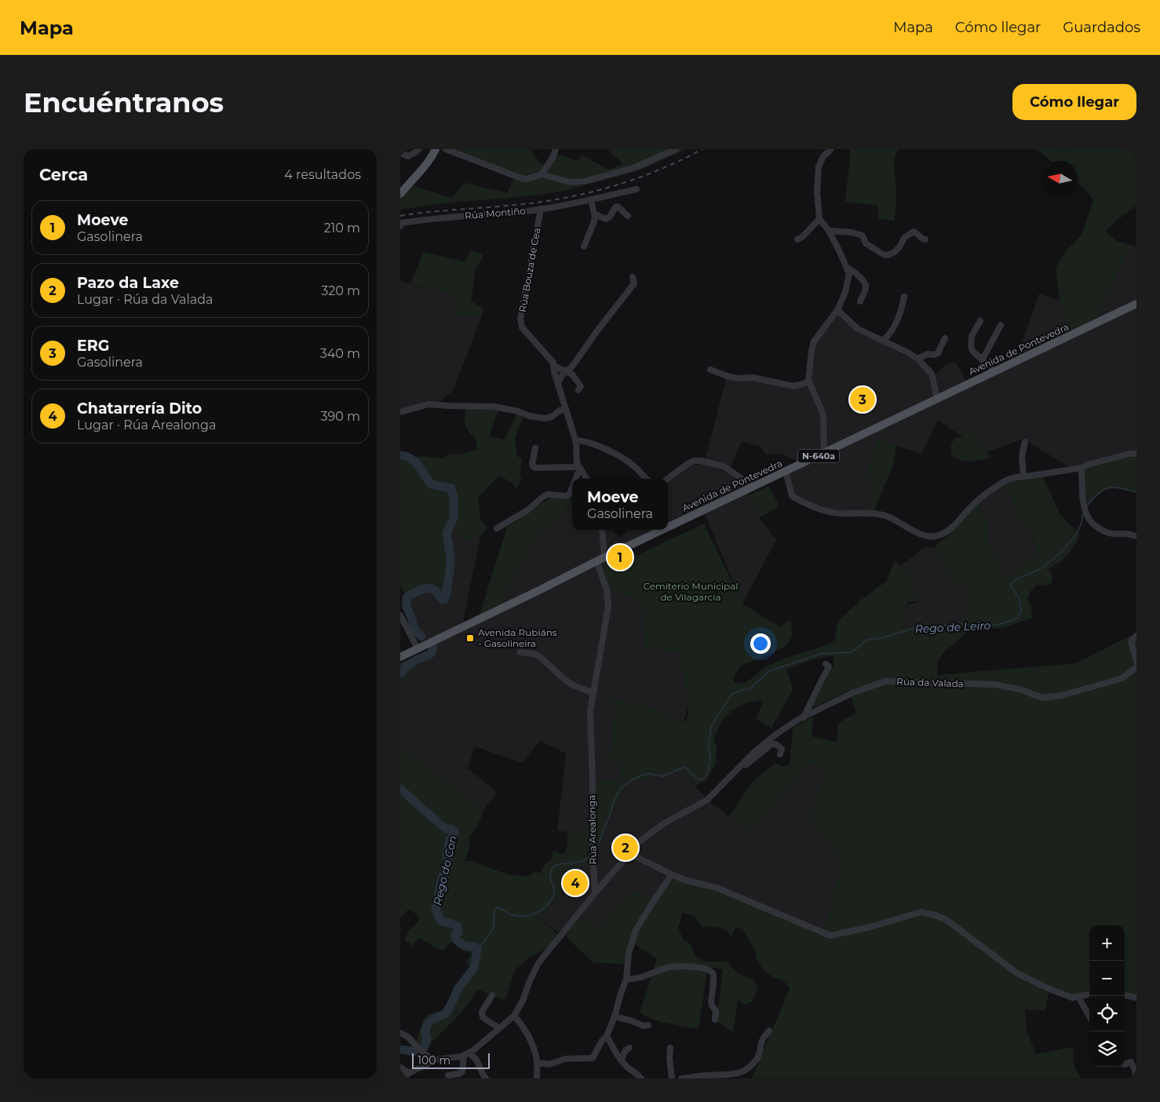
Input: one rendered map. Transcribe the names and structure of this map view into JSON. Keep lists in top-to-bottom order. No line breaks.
{"streets":{"main road":["Avenida de Pontevedra","N-640a"],"street":["Rúa Montiño","Rúa Bouza de Cea","Rúa da Valada","Rúa Arealonga"]},"crossings":[["Rúa Montiño","Rúa Bouza de Cea"],["Avenida de Pontevedra","Rúa Arealonga"],["Rúa da Valada","Rúa Arealonga"]],"water":["Rego de Leiro","Rego do Con"],"parks":["Cemiterio Municipal de Vilagarcía"],"places":{"transit":["Avenida Rubiáns - Gasolineira"]},"scale_bar":"100 m","north":"left","page":{"header":"Mapa","nav":["Mapa","Cómo llegar","Guardados"],"buttons":"Cómo llegar","title":"Encuéntranos","heading":["Cerca","4 resultados"],"list":[{"mark":"1","name":"Moeve","note":"Gasolinera","value":"210 m"},{"mark":"2","name":"Pazo da Laxe","note":"Lugar · Rúa da Valada","value":"320 m"},{"mark":"3","name":"ERG","note":"Gasolinera","value":"340 m"},{"mark":"4","name":"Chatarrería Dito","note":"Lugar · Rúa Arealonga","value":"390 m"}],"pins":["3","1","2","4"],"popup":["Moeve","Gasolinera"],"map_buttons":["+","−"],"scale":"100 m"}}
